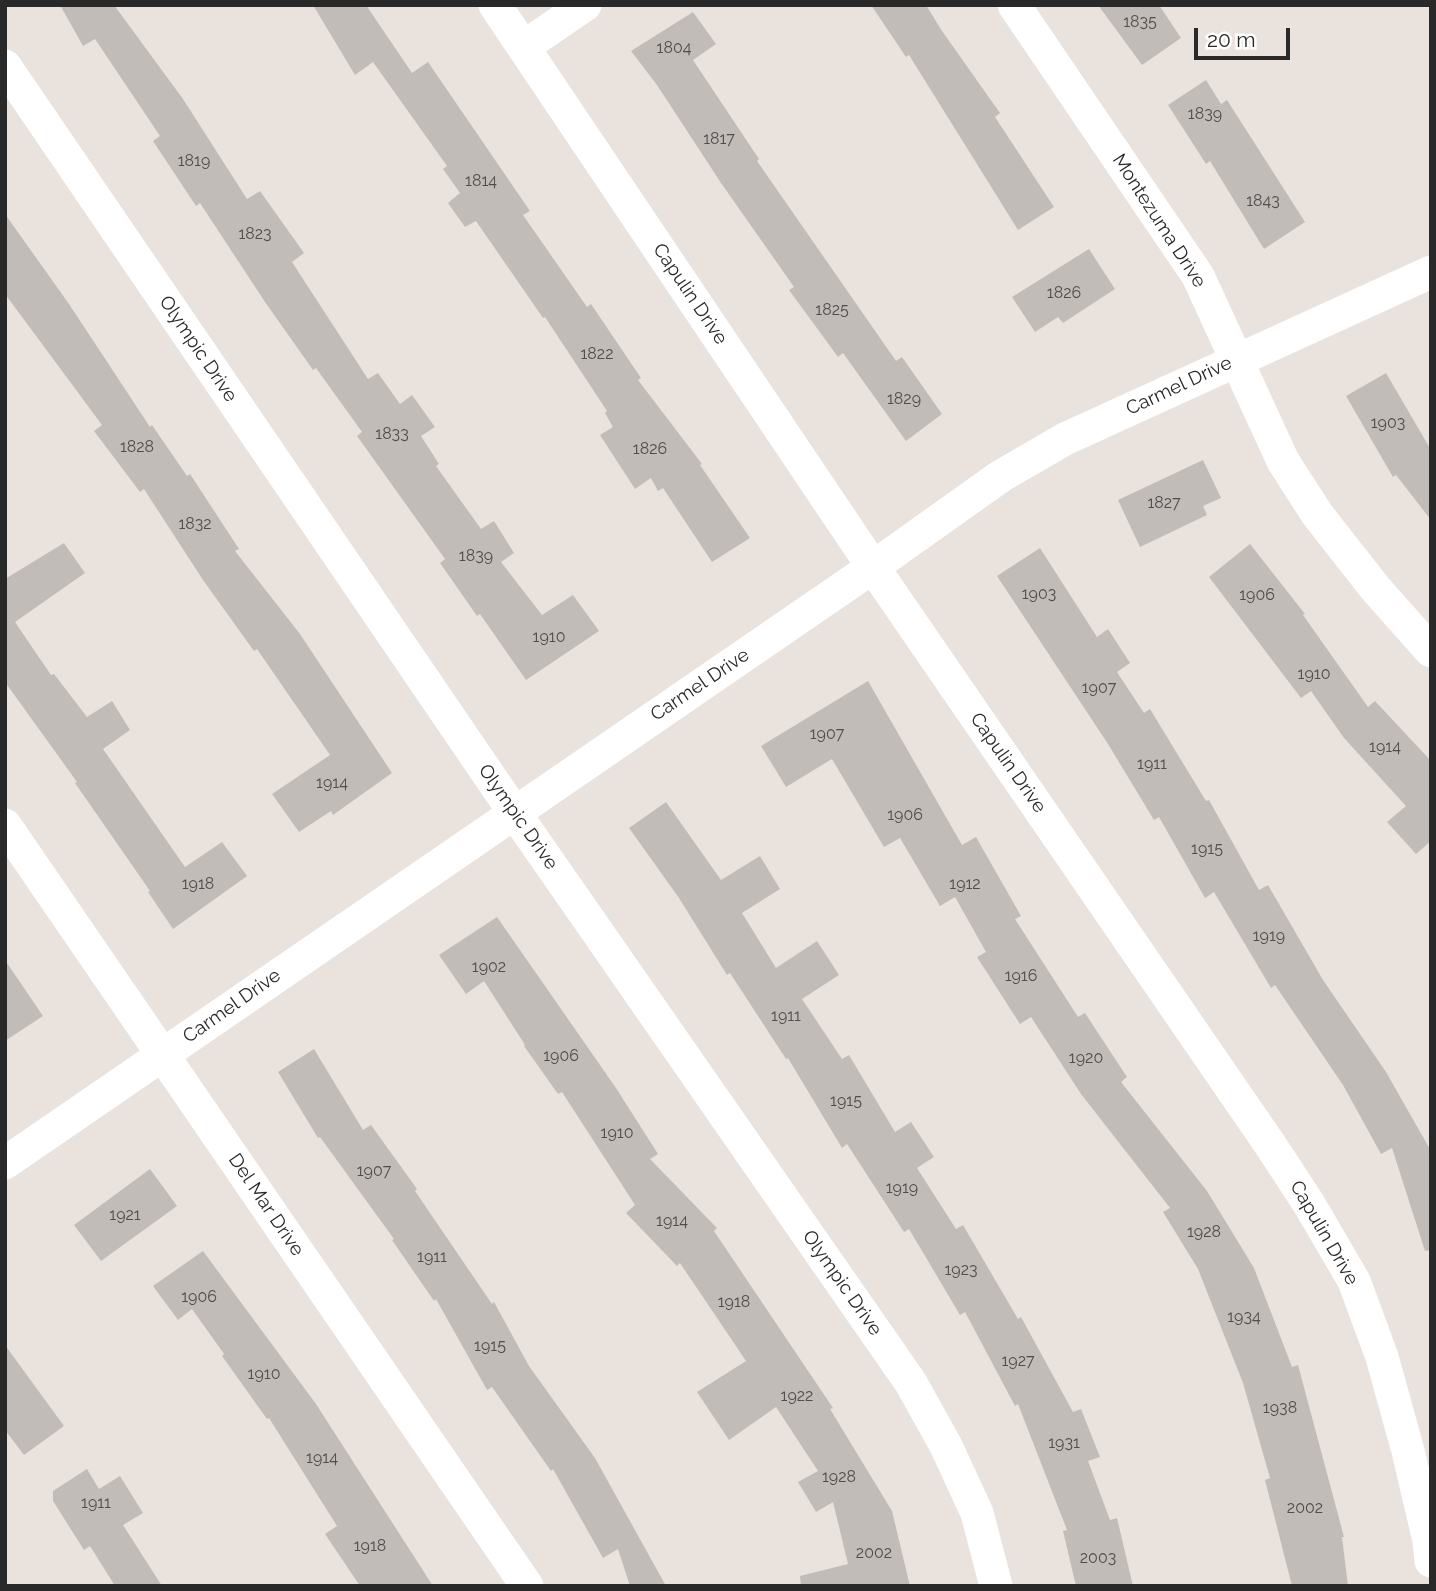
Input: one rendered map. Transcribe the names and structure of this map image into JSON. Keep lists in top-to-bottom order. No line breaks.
{"streets":{"street":["Montezuma Drive","Capulin Drive","Olympic Drive","Carmel Drive","Del Mar Drive"]},"crossings":[["Montezuma Drive","Carmel Drive"],["Capulin Drive","Carmel Drive"],["Olympic Drive","Carmel Drive"],["Carmel Drive","Del Mar Drive"]],"house_numbers":["1835","1804","1839","1817","1819","1814","1843","1823","1826","1825","1822","1829","1903","1833","1828","1826","1827","1832","1839","1903","1906","1910","1910","1907","1907","1914","1911","1914","1906","1915","1918","1912","1919","1902","1916","1911","1906","1920","1915","1910","1907","1919","1921","1914","1928","1911","1923","1906","1918","1934","1915","1927","1910","1922","1938","1931","1914","1928","1911","2002","1918","2002","2003"],"scale_bar":"20 m"}
